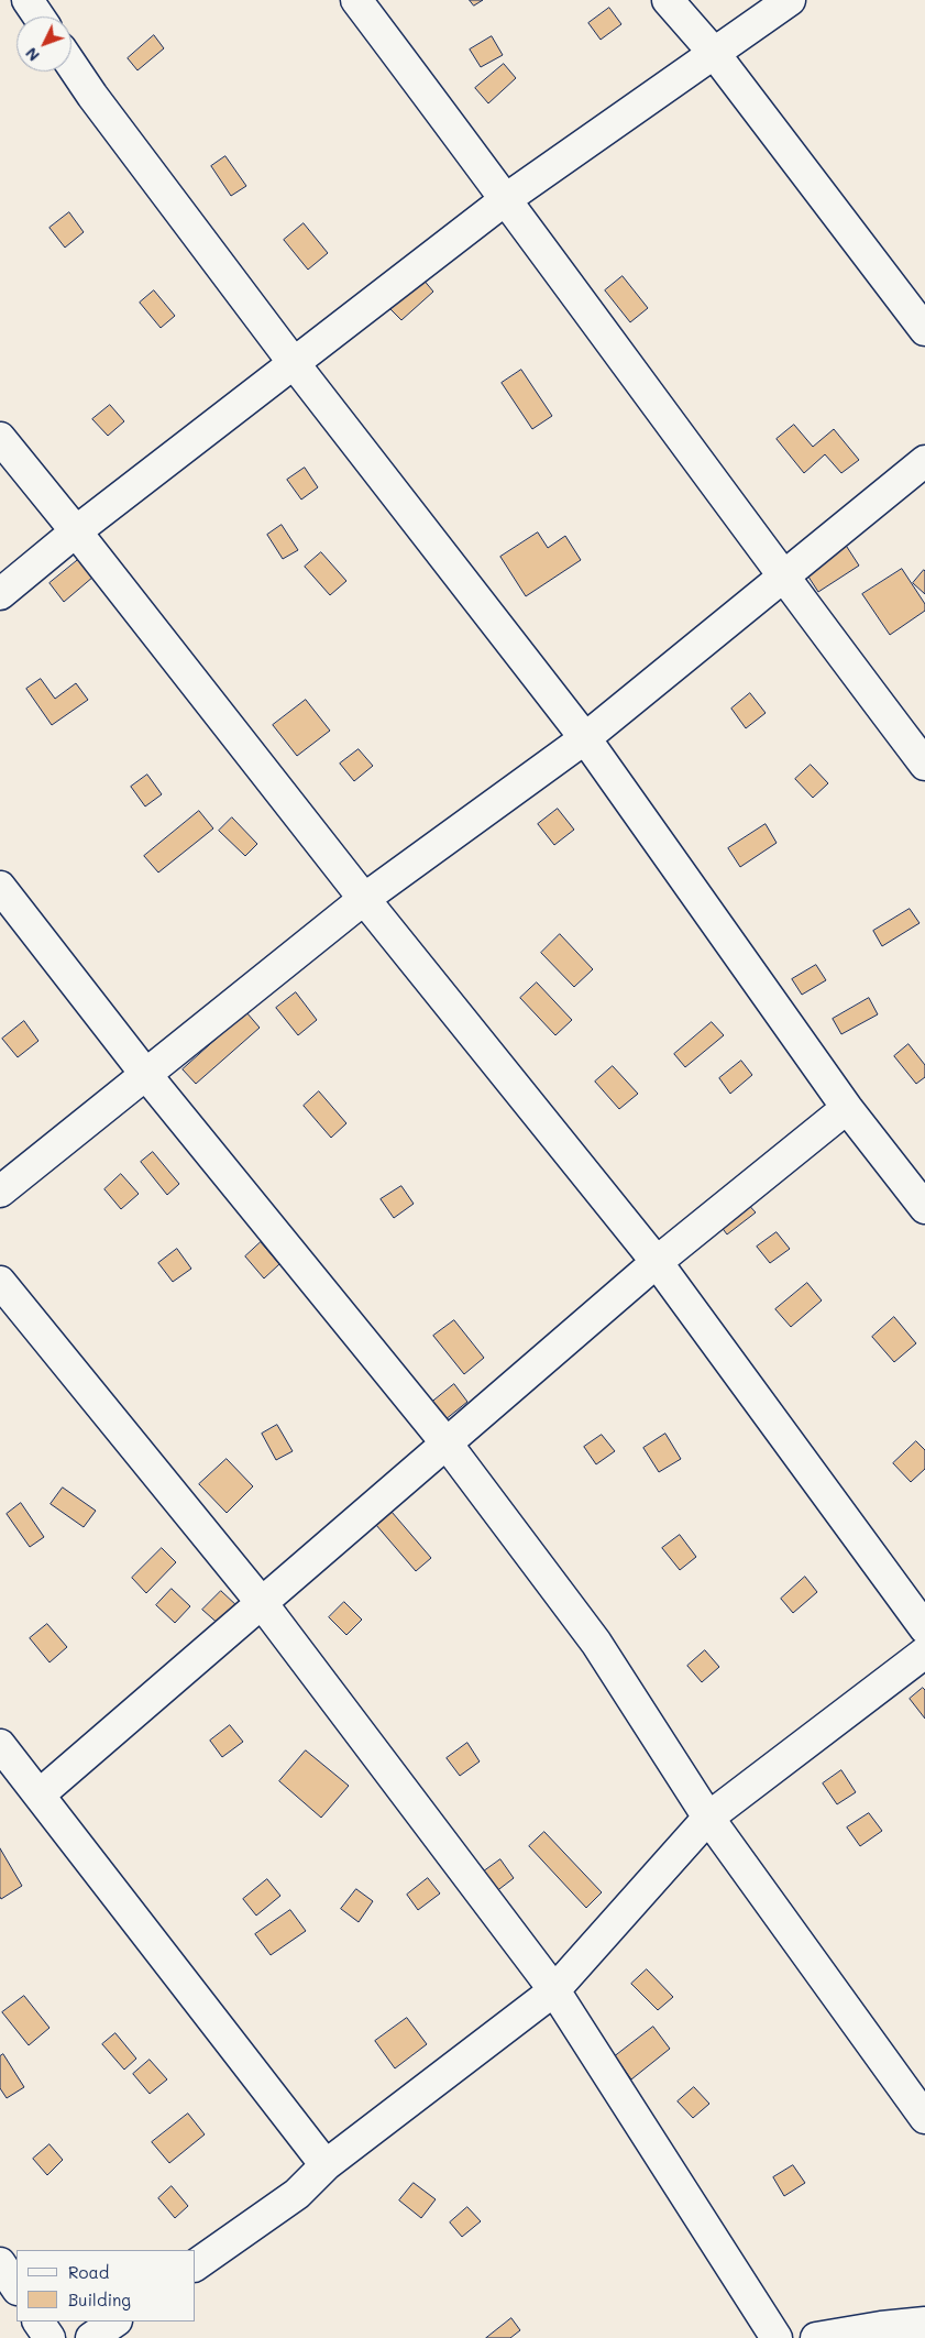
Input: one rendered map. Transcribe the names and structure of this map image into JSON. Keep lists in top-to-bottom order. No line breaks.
{"legend":["Road","Building"],"north":"bottom left"}
